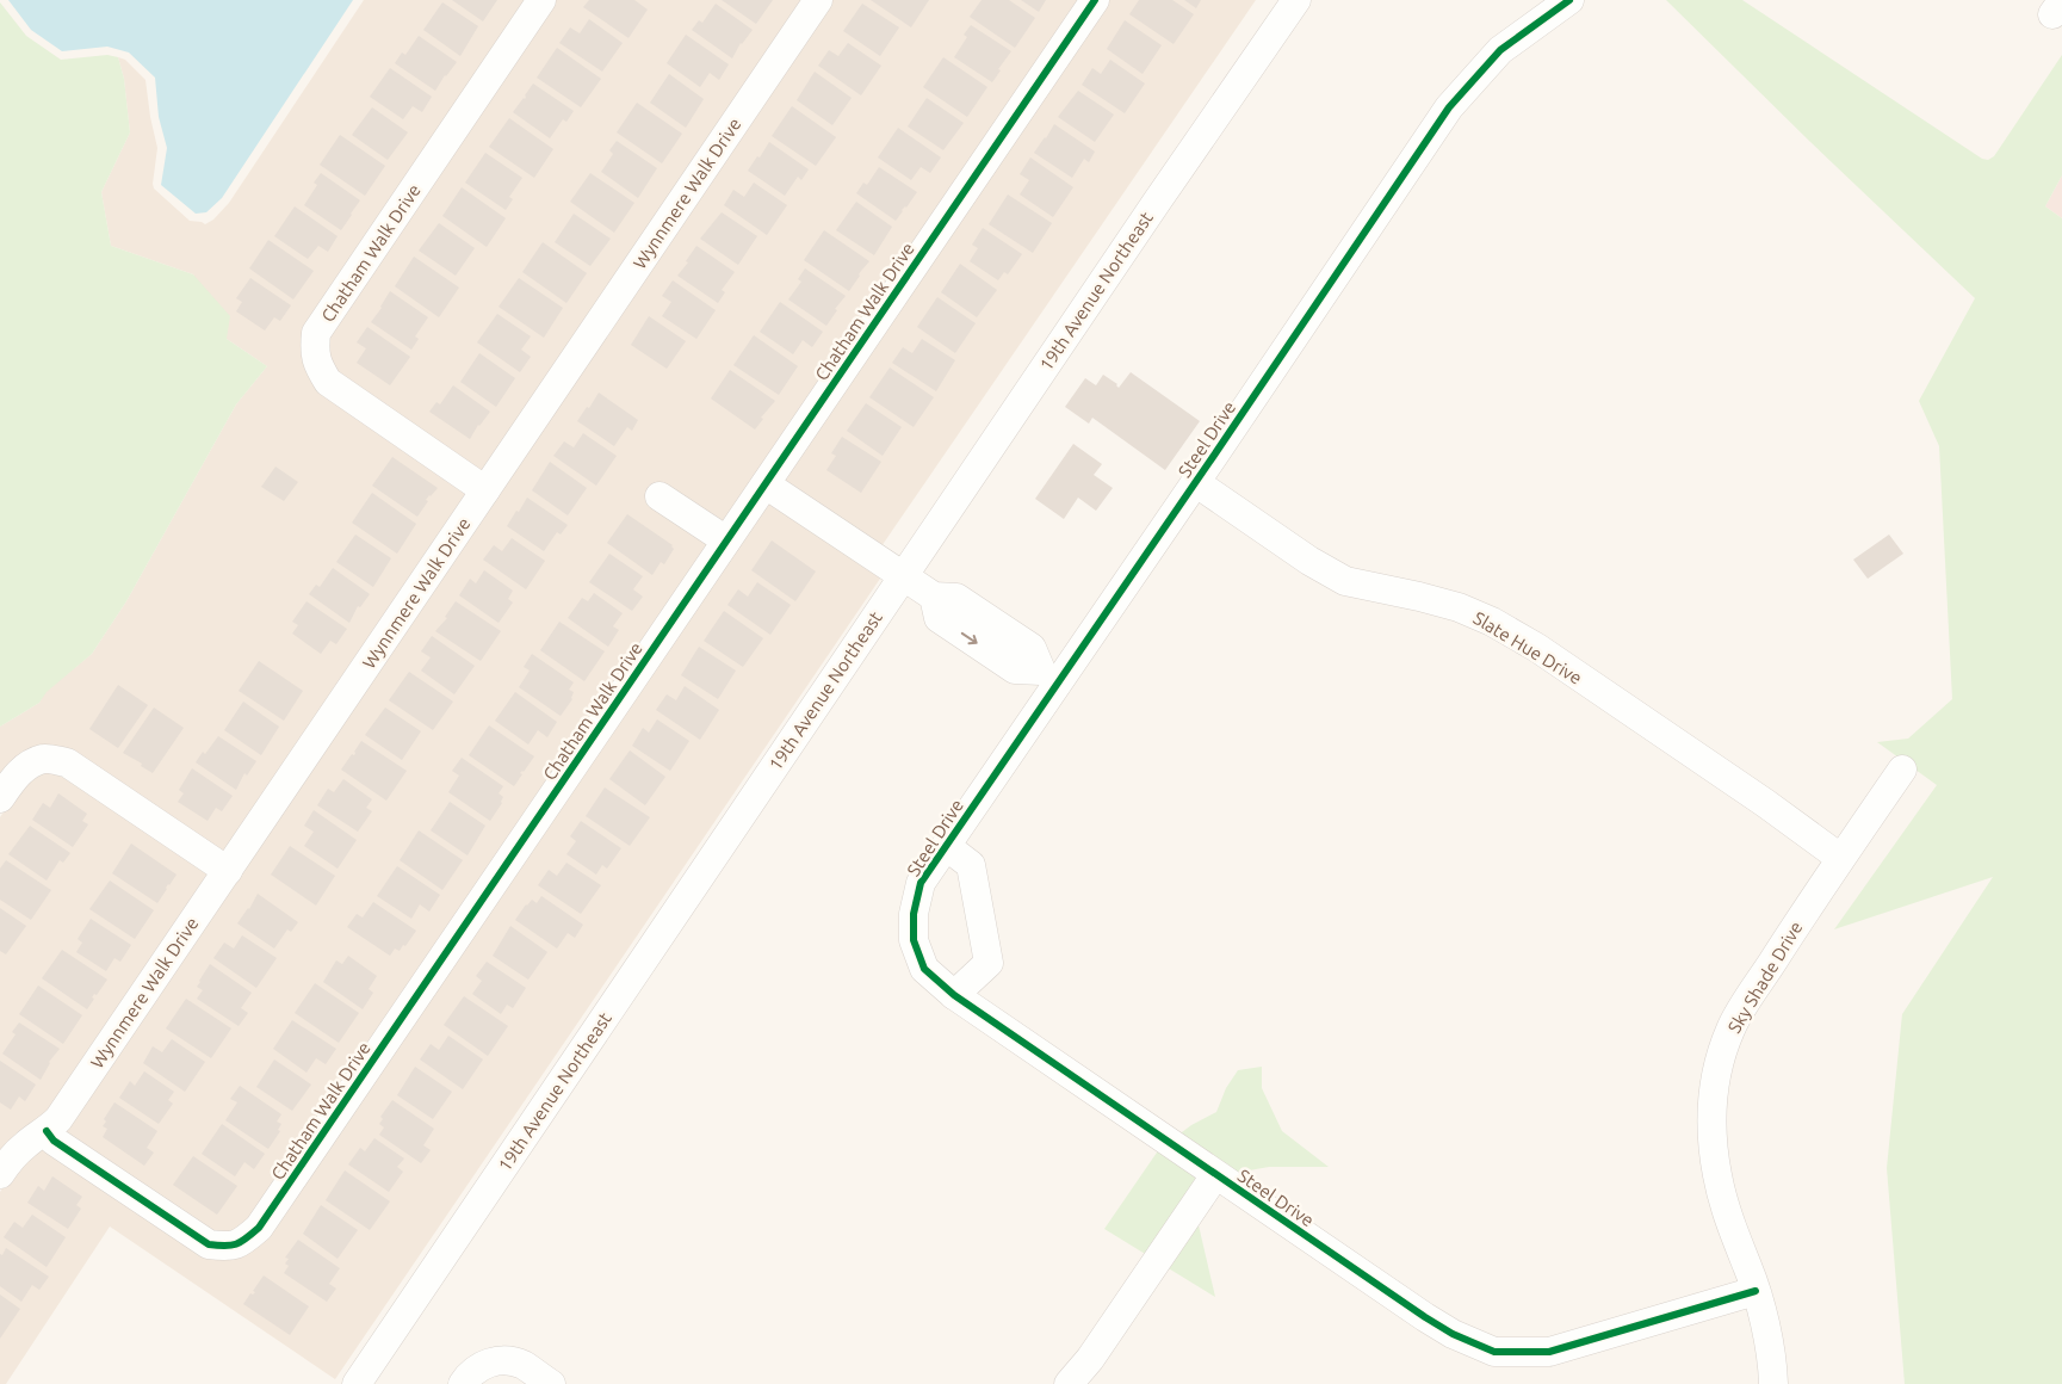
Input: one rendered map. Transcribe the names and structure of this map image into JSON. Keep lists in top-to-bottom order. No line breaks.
{"streets":{"street":["Wynnmere Walk Drive","Chatham Walk Drive","19th Avenue Northeast","Steel Drive","Slate Hue Drive","Sky Shade Drive"]},"crossings":[["Wynnmere Walk Drive","Chatham Walk Drive"],["Steel Drive","Slate Hue Drive"],["Steel Drive","Sky Shade Drive"],["Slate Hue Drive","Sky Shade Drive"]]}
